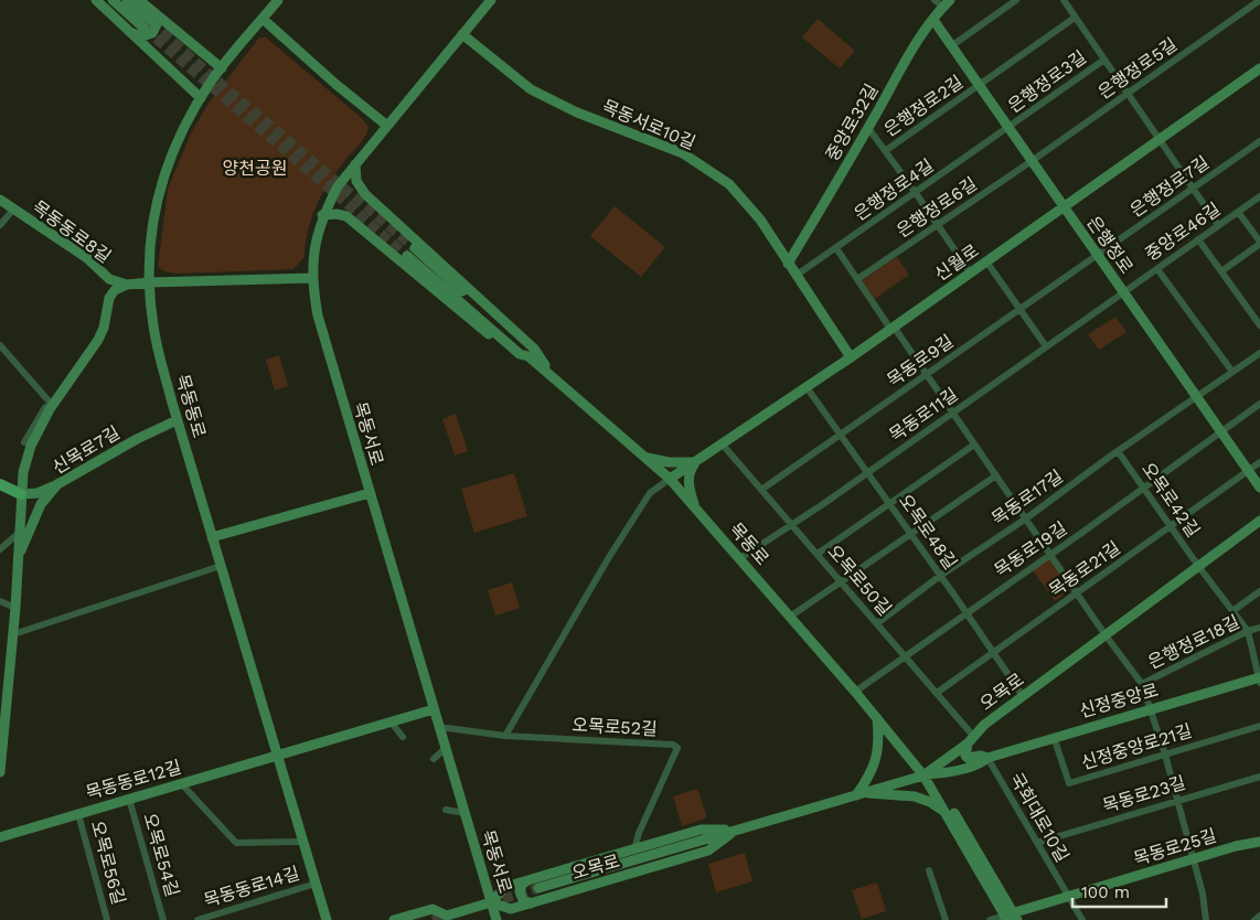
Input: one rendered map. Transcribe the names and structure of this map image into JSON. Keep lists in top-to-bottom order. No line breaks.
{"streets":{"main road":["중앙로32길","목동서로10길","목동동로8길","은행정로","신월로","목동동로","목동서로","신목로7길","목동로","오목로","신정중앙로","목동동로12길","목동로25길"],"street":["은행정로5길","은행정로3길","은행정로2길","은행정로7길","은행정로4길","은행정로6길","중앙로46길","목동로9길","목동로11길","목동로17길","오목로42길","오목로48길","목동로19길","목동로21길","오목로50길","은행정로18길","오목로52길","신정중앙로21길","목동로23길","국회대로10길","오목로54길","오목로56길","목동동로14길"]},"crossings":[["은행정로5길","은행정로6길"],["은행정로5길","은행정로"],["은행정로3길","은행정로4길"],["은행정로3길","은행정로"],["은행정로2길","은행정로"],["중앙로32길","목동서로10길"],["중앙로32길","은행정로"],["목동서로10길","은행정로4길"],["목동서로10길","신월로"],["목동서로10길","목동서로"],["은행정로7길","은행정로"],["은행정로7길","목동로9길"],["은행정로4길","은행정로"],["은행정로6길","은행정로"],["중앙로46길","은행정로"],["중앙로46길","목동로11길"],["은행정로","신월로"],["은행정로","목동로9길"],["은행정로","목동로11길"],["은행정로","목동로17길"],["은행정로","목동로19길"],["은행정로","목동로21길"],["신월로","오목로48길"],["신월로","목동로"],["신월로","오목로50길"],["목동로9길","오목로48길"],["목동로9길","오목로50길"],["목동동로","신목로7길"],["목동동로","목동동로12길"],["목동동로","목동동로14길"],["목동로11길","오목로48길"],["목동로11길","목동로"],["목동로11길","오목로50길"],["목동서로","오목로"],["목동서로","오목로52길"],["목동서로","목동동로12길"],["목동로17길","오목로42길"],["목동로17길","오목로48길"],["목동로17길","오목로50길"],["오목로42길","목동로19길"],["오목로42길","목동로21길"],["오목로42길","은행정로18길"],["오목로42길","오목로"],["오목로48길","목동로19길"],["오목로48길","목동로21길"],["오목로48길","오목로"],["목동로","목동로19길"],["목동로","오목로"],["목동로","신정중앙로"],["목동로","목동로25길"],["목동로19길","오목로50길"],["목동로21길","오목로50길"],["오목로50길","오목로"],["오목로","신정중앙로"],["오목로","오목로52길"],["신정중앙로","신정중앙로21길"],["신정중앙로","국회대로10길"],["목동동로12길","오목로54길"],["목동동로12길","오목로56길"],["목동로23길","국회대로10길"],["국회대로10길","목동로25길"]],"parks":["양천공원"],"scale_bar":"100 m"}
